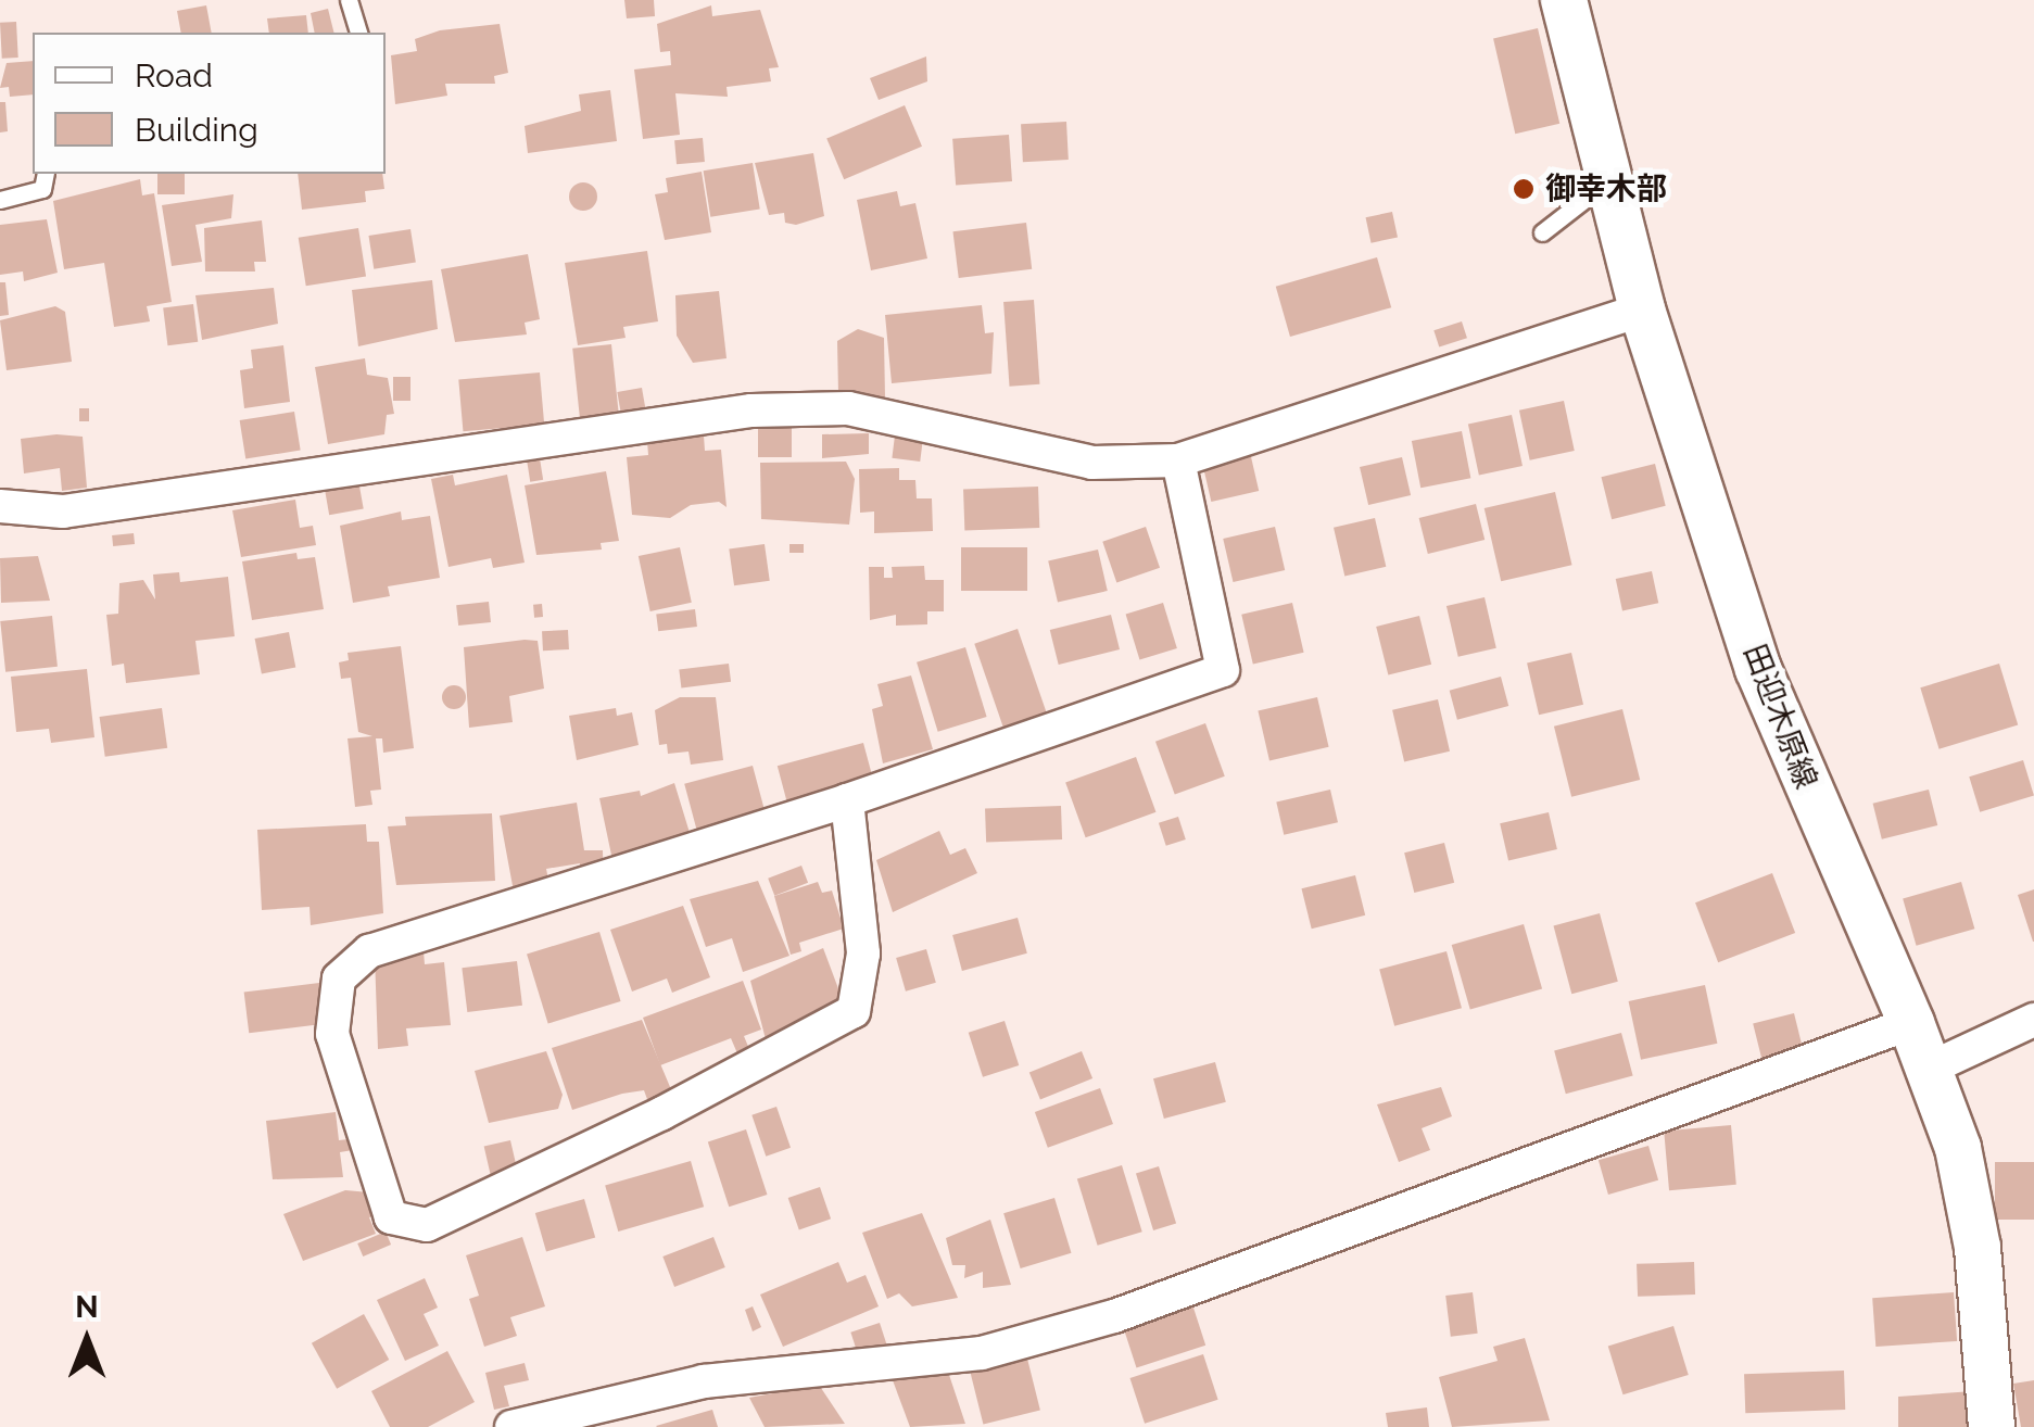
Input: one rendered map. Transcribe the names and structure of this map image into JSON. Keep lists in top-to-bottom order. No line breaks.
{"streets":{"main road":["田迎木原線"]},"places":["御幸木部"],"legend":["Road","Building"],"north":"top"}
